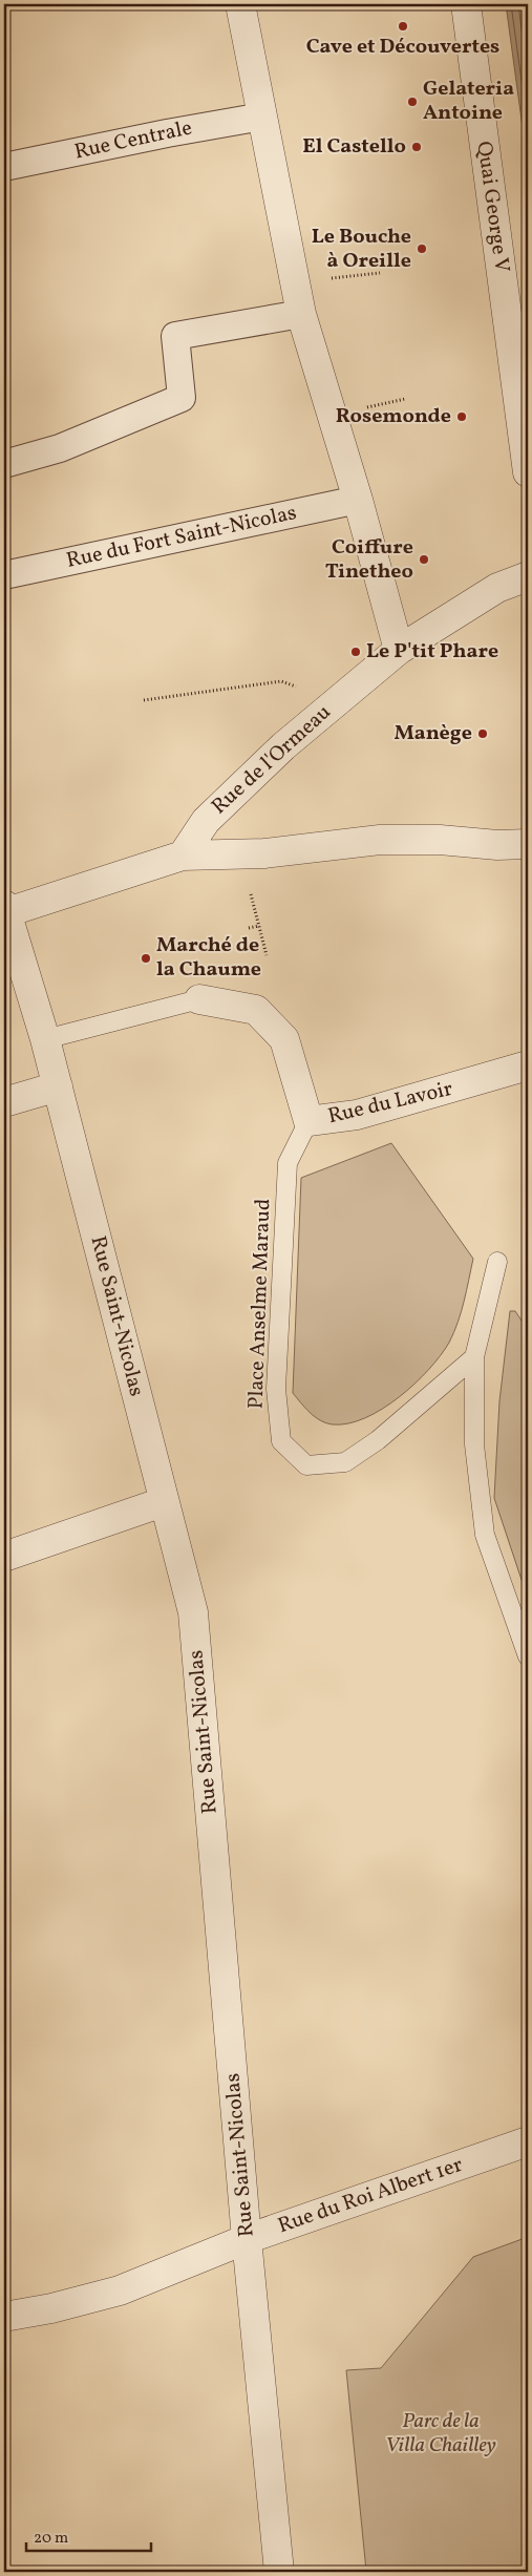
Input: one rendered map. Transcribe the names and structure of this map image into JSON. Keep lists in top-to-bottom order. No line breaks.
{"streets":{"street":["Rue Centrale","Quai George V","Rue du Fort Saint-Nicolas","Rue de l'Ormeau","Rue du Lavoir","Rue Saint-Nicolas","Rue du Roi Albert 1er"],"lane":["Place Anselme Maraud"]},"crossings":[["Rue du Lavoir","Place Anselme Maraud"],["Rue du Lavoir","Rue Saint-Nicolas"],["Rue Saint-Nicolas","Rue du Roi Albert 1er"]],"parks":["Parc de la Villa Chailley"],"places":["Cave et Découvertes","Gelateria Antoine","El Castello","Le Bouche à Oreille","Rosemonde","Coiffure Tinetheo","Le P'tit Phare","Manège","Marché de la Chaume"],"scale_bar":"20 m"}
